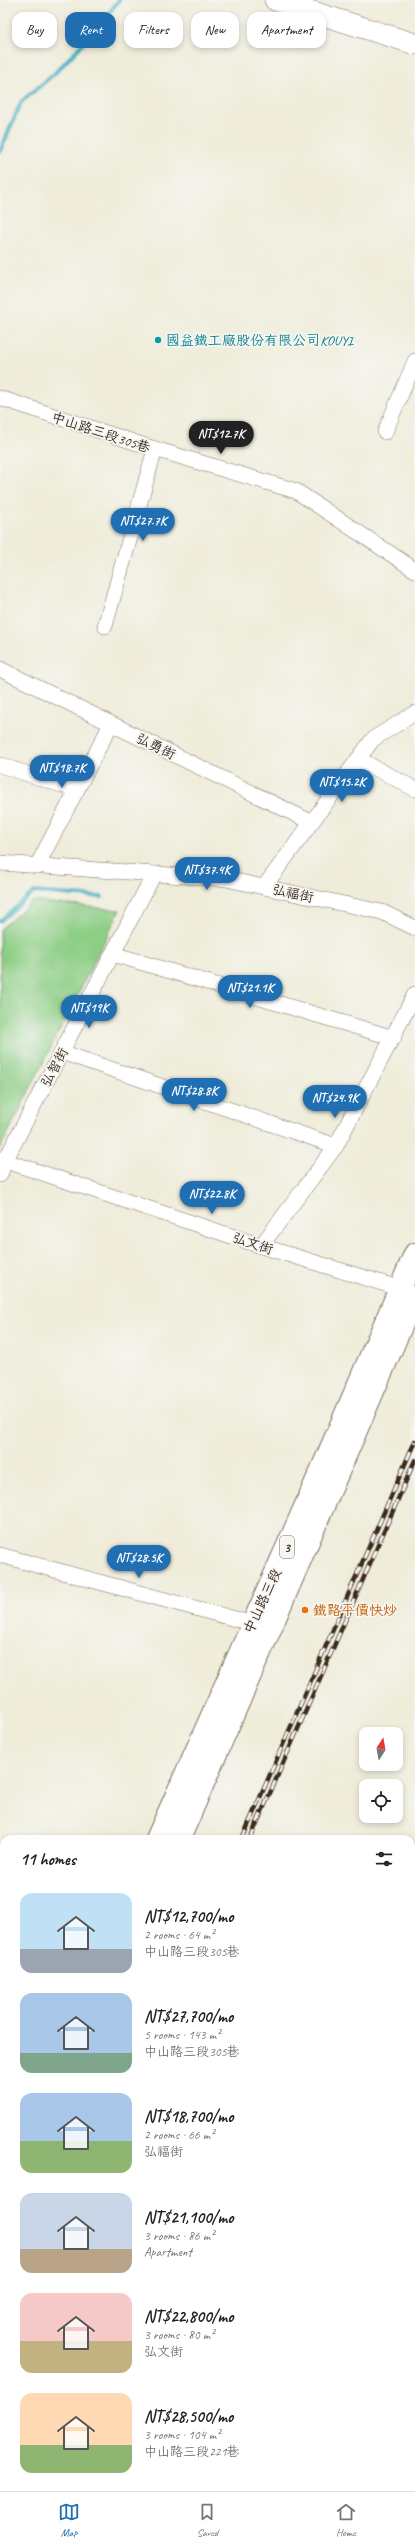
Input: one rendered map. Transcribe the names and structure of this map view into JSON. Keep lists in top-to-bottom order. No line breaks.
{"streets":{"main road":["3","中山路三段"],"street":["中山路三段305巷","弘勇街","弘福街","弘智街","弘文街"]},"crossings":[["弘福街","弘智街"],["弘智街","弘文街"],["弘文街","中山路三段"]],"places":["國益鐵工廠股份有限公司KOUYI","鐵路平價快炒"],"north":"top","page":{"chip":["Buy","Rent","Filters","New","Apartment"],"price":["NT$12.7K","NT$27.7K","NT$18.7K","NT$15.2K","NT$37.4K","NT$21.1K","NT$19K","NT$28.8K","NT$24.9K","NT$22.8K","NT$28.5K"],"heading":"11 homes","list":[{"name":"NT$12,700/mo","note":"2 rooms · 64 m² · 中山路三段305巷"},{"name":"NT$27,700/mo","note":"5 rooms · 143 m² · 中山路三段305巷"},{"name":"NT$18,700/mo","note":"2 rooms · 66 m² · 弘福街"},{"name":"NT$21,100/mo","note":"3 rooms · 86 m² · Apartment"},{"name":"NT$22,800/mo","note":"3 rooms · 80 m² · 弘文街"},{"name":"NT$28,500/mo","note":"3 rooms · 104 m² · 中山路三段221巷"}],"tabs":["Map","Saved","Home"]}}
